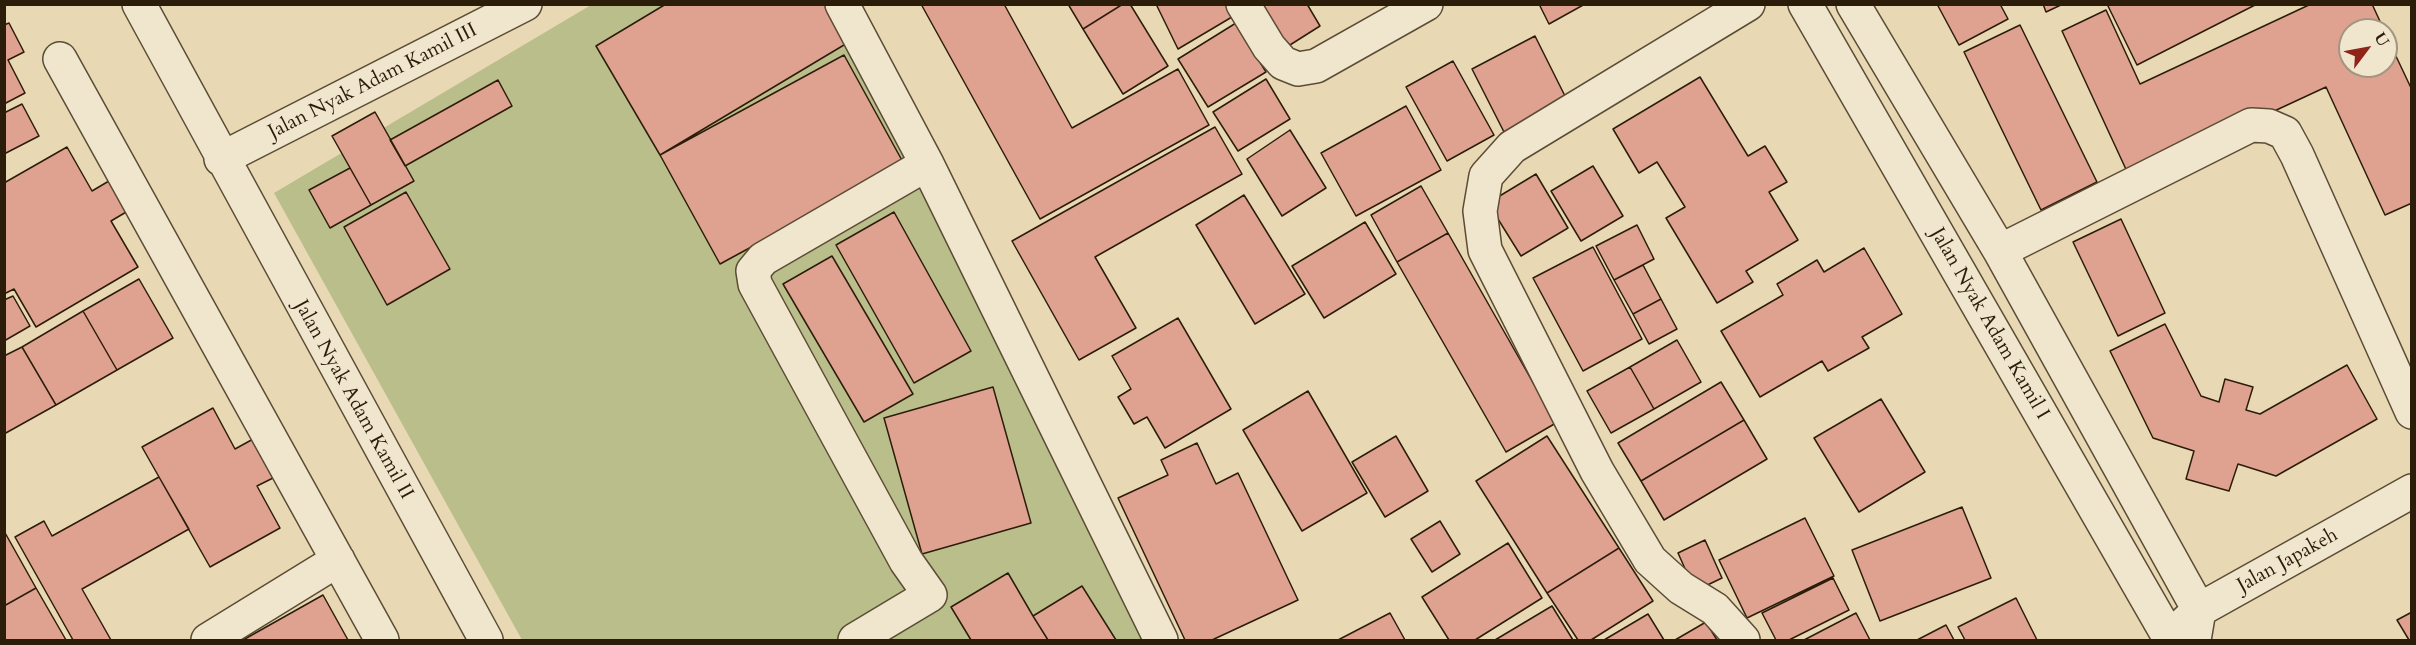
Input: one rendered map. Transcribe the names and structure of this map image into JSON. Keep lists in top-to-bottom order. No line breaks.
{"streets":{"street":["Jalan Nyak Adam Kamil III","Jalan Nyak Adam Kamil I","Jalan Nyak Adam Kamil II","Jalan Japakeh"]},"crossings":[["Jalan Nyak Adam Kamil III","Jalan Nyak Adam Kamil II"],["Jalan Nyak Adam Kamil I","Jalan Japakeh"]],"north":"top right"}
